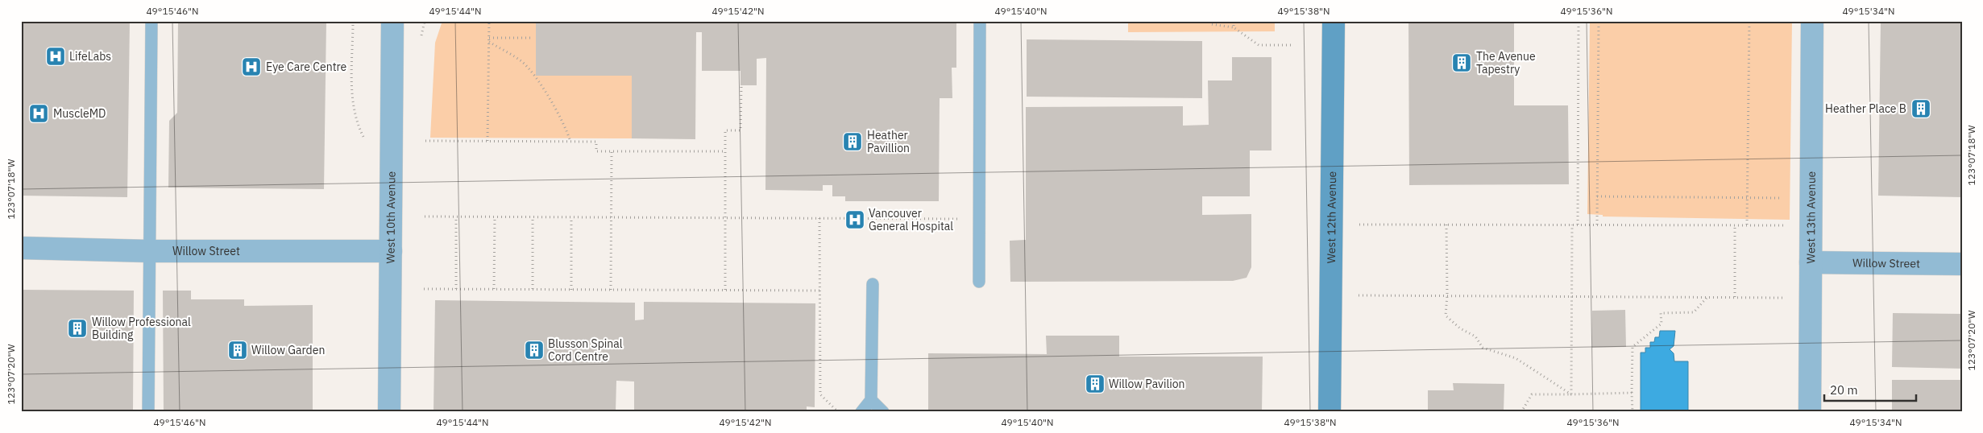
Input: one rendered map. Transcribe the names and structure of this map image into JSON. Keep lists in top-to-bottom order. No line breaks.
{"streets":{"street":["West 10th Avenue","West 12th Avenue","West 13th Avenue","Willow Street"]},"crossings":[["West 10th Avenue","Willow Street"],["West 13th Avenue","Willow Street"]],"places":{"hospital":["LifeLabs","Eye Care Centre","MuscleMD","Vancouver General Hospital"],"building":["The Avenue Tapestry","Heather Place B","Heather Pavillion","Willow Professional Building","Willow Garden","Blusson Spinal Cord Centre","Willow Pavilion"]},"scale_bar":"20 m","coordinates":["49°15'46\"N","49°15'44\"N","49°15'42\"N","49°15'40\"N","49°15'38\"N","49°15'36\"N","49°15'34\"N","123°07'18\"W","123°07'20\"W"]}
